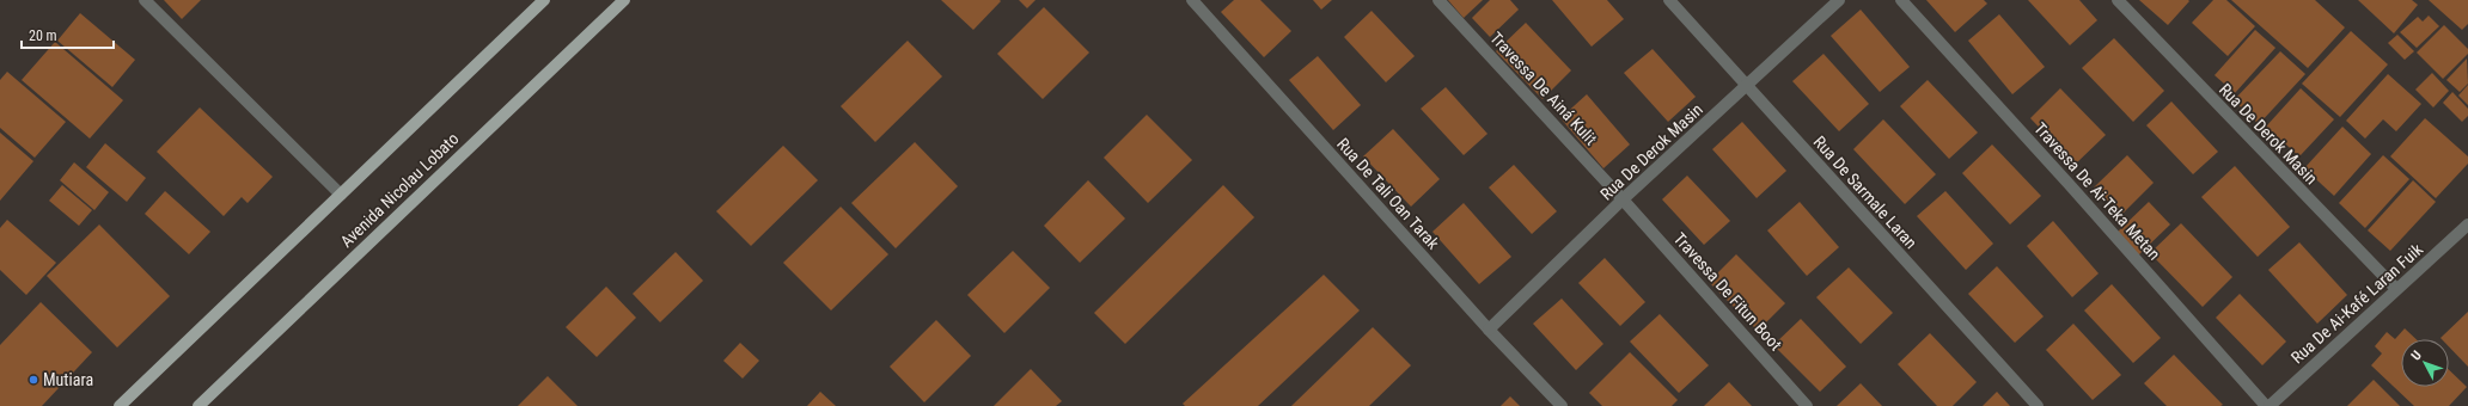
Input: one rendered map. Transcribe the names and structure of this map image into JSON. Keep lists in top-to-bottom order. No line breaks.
{"streets":{"main road":["Avenida Nicolau Lobato"],"street":["Travessa De Ainá Kulit","Rua De Derok Masin","Travessa De Ai-Teka Metan","Rua De Sarmale Laran","Rua De Tali Oan Tarak","Travessa De Fitun Boot","Rua De Ai-Kafé Laran Fuik"]},"crossings":[["Travessa De Ainá Kulit","Rua De Derok Masin"],["Travessa De Ainá Kulit","Travessa De Fitun Boot"],["Rua De Derok Masin","Rua De Sarmale Laran"],["Rua De Derok Masin","Rua De Tali Oan Tarak"],["Rua De Derok Masin","Travessa De Fitun Boot"],["Rua De Derok Masin","Rua De Ai-Kafé Laran Fuik"],["Travessa De Ai-Teka Metan","Rua De Ai-Kafé Laran Fuik"]],"places":["Mutiara"],"scale_bar":"20 m","north":"top left"}
